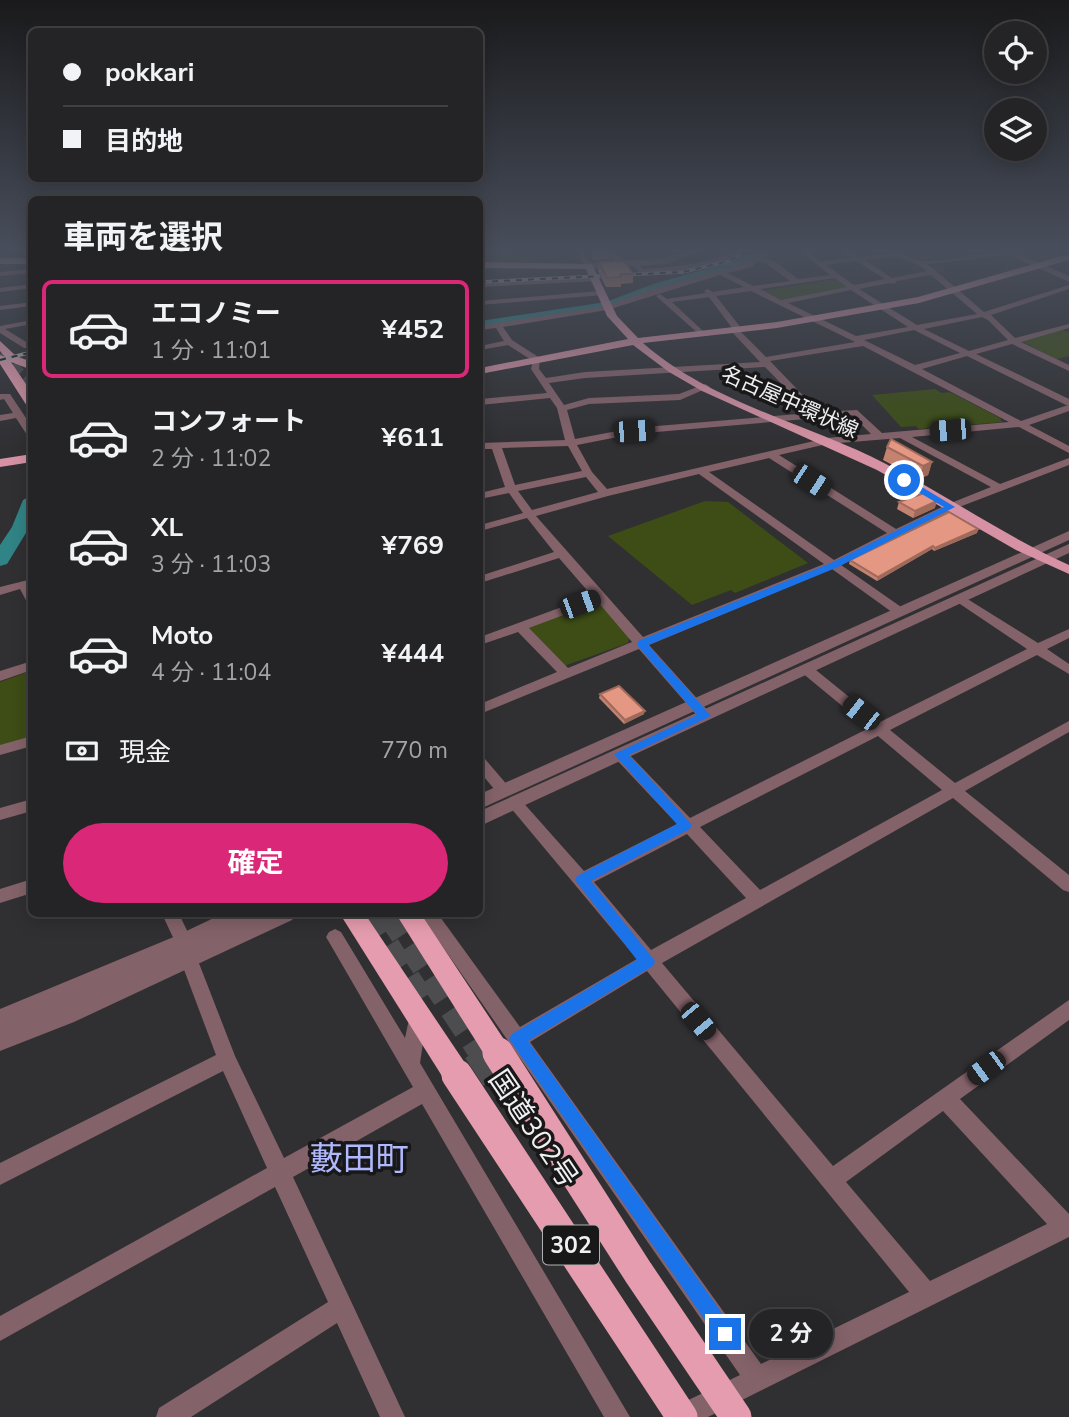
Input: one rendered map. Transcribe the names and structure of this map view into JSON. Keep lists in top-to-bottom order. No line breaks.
{"streets":{"highway":["国道302号","302"],"main road":["名古屋中環状線"]},"districts":["藪田町"],"page":{"banner":["pokkari","目的地"],"heading":"車両を選択","list":[{"name":"エコノミー","note":"1 分 · 11:01","value":"¥452"},{"name":"コンフォート","note":"2 分 · 11:02","value":"¥611"},{"name":"XL","note":"3 分 · 11:03","value":"¥769"},{"name":"Moto","note":"4 分 · 11:04","value":"¥444"}],"pay":["現金","770 m"],"buttons":"確定","bubble":"2 分"}}
